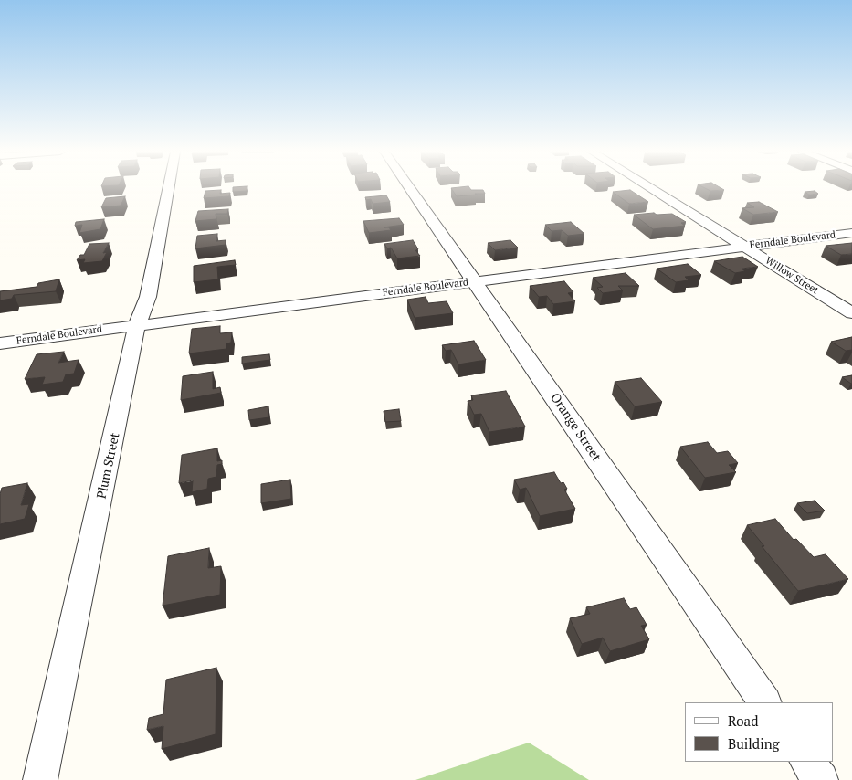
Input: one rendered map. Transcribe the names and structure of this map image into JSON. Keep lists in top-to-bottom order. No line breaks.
{"streets":{"street":["Ferndale Boulevard","Willow Street","Orange Street","Plum Street"]},"crossings":[["Ferndale Boulevard","Willow Street"],["Ferndale Boulevard","Orange Street"],["Ferndale Boulevard","Plum Street"]],"legend":["Road","Building"]}
